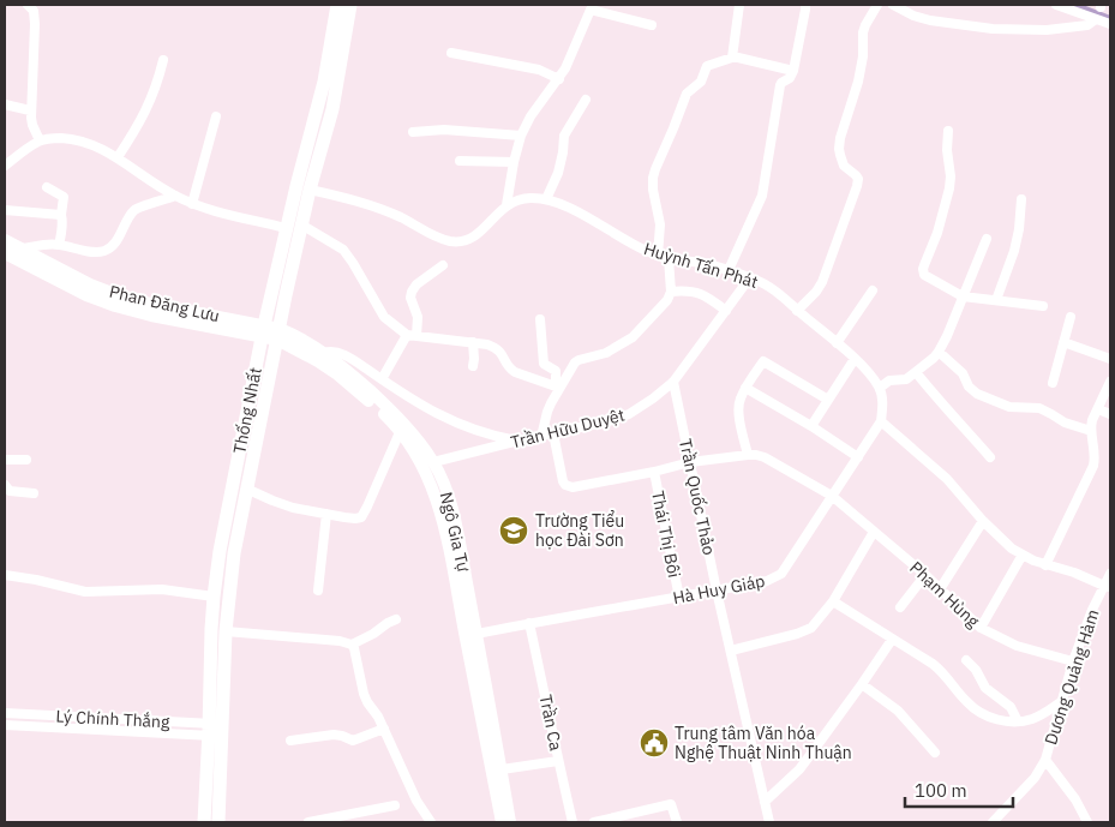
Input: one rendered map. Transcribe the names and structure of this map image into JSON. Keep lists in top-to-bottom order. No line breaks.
{"streets":{"main road":["Phan Đăng Lưu","Thống Nhất","Ngô Gia Tự"],"street":["Huỳnh Tấn Phát","Trần Hữu Duyệt","Trần Quốc Thảo","Thái Thị Bôi","Hà Huy Giáp","Phạm Hùng","Dương Quảng Hàm","Lý Chính Thắng","Trần Ca"]},"crossings":[["Huỳnh Tấn Phát","Trần Hữu Duyệt"],["Phan Đăng Lưu","Thống Nhất"],["Phan Đăng Lưu","Ngô Gia Tự"],["Thống Nhất","Ngô Gia Tự"],["Thống Nhất","Lý Chính Thắng"],["Trần Hữu Duyệt","Trần Quốc Thảo"],["Trần Hữu Duyệt","Ngô Gia Tự"],["Trần Quốc Thảo","Hà Huy Giáp"],["Ngô Gia Tự","Hà Huy Giáp"],["Thái Thị Bôi","Hà Huy Giáp"],["Hà Huy Giáp","Phạm Hùng"],["Hà Huy Giáp","Trần Ca"],["Phạm Hùng","Dương Quảng Hàm"]],"places":{"school or university":["Trường Tiểu học Đài Sơn"],"public building":["Trung tâm Văn hóa Nghệ Thuật Ninh Thuận"]},"scale_bar":"100 m"}
